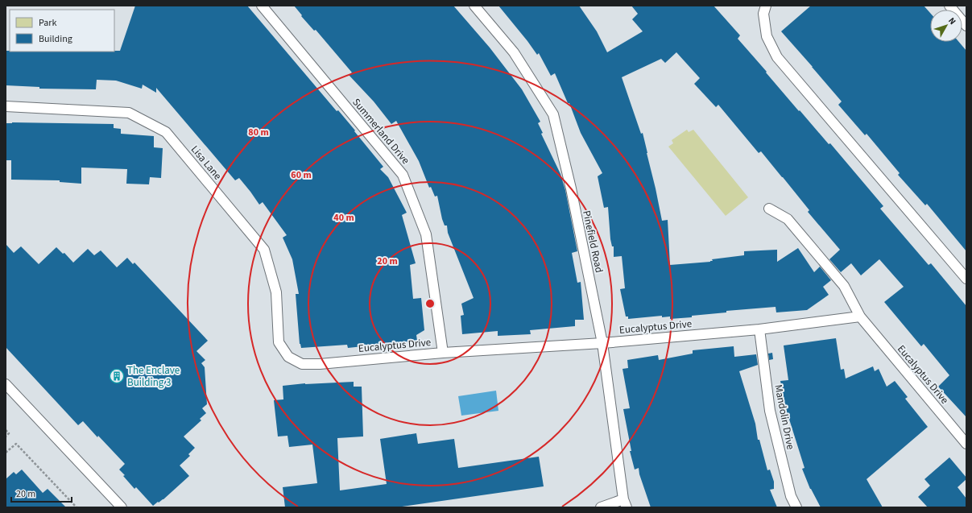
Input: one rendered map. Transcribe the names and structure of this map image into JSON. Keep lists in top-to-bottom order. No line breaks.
{"streets":{"lane":["Summerland Drive","Lisa Lane","Pinefield Road","Eucalyptus Drive","Mandolin Drive"]},"crossings":[["Summerland Drive","Eucalyptus Drive"],["Lisa Lane","Eucalyptus Drive"],["Pinefield Road","Eucalyptus Drive"],["Eucalyptus Drive","Mandolin Drive"]],"places":{"building":["The Enclave Building 3"]},"legend":["Park","Building"],"scale_bar":"20 m","north":"top right","rings":["80 m","60 m","40 m","20 m"]}
